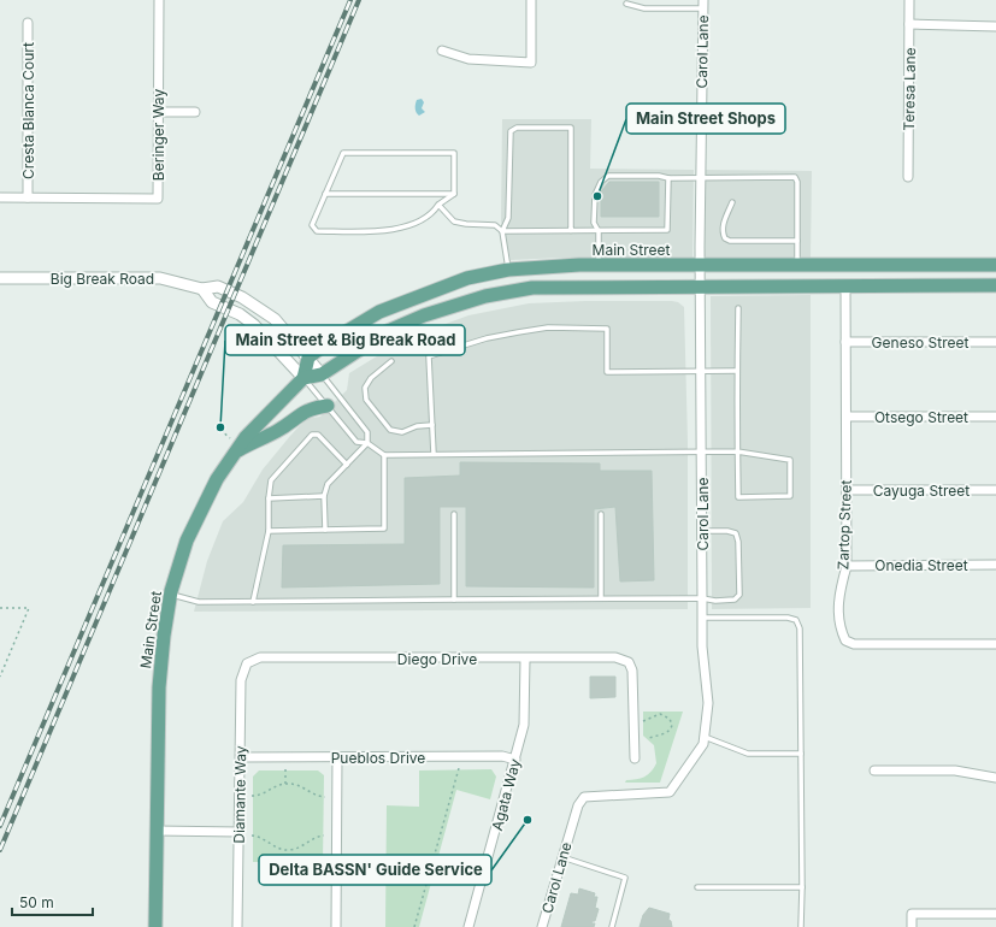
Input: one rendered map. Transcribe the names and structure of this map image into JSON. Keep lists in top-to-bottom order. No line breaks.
{"streets":{"main road":["Main Street"],"street":["Carol Lane","Teresa Lane","Cresta Blanca Court","Beringer Way","Big Break Road","Geneso Street","Otsego Street","Cayuga Street","Zartop Street","Onedia Street","Diego Drive","Pueblos Drive","Diamante Way","Agata Way"]},"crossings":[["Carol Lane","Main Street"],["Cresta Blanca Court","Beringer Way"],["Main Street","Big Break Road"],["Geneso Street","Zartop Street"],["Otsego Street","Zartop Street"],["Cayuga Street","Zartop Street"],["Zartop Street","Onedia Street"],["Diego Drive","Diamante Way"],["Diego Drive","Agata Way"],["Pueblos Drive","Diamante Way"],["Pueblos Drive","Agata Way"]],"places":["Main Street Shops","Main Street & Big Break Road","Delta BASSN' Guide Service"],"scale_bar":"50 m"}
